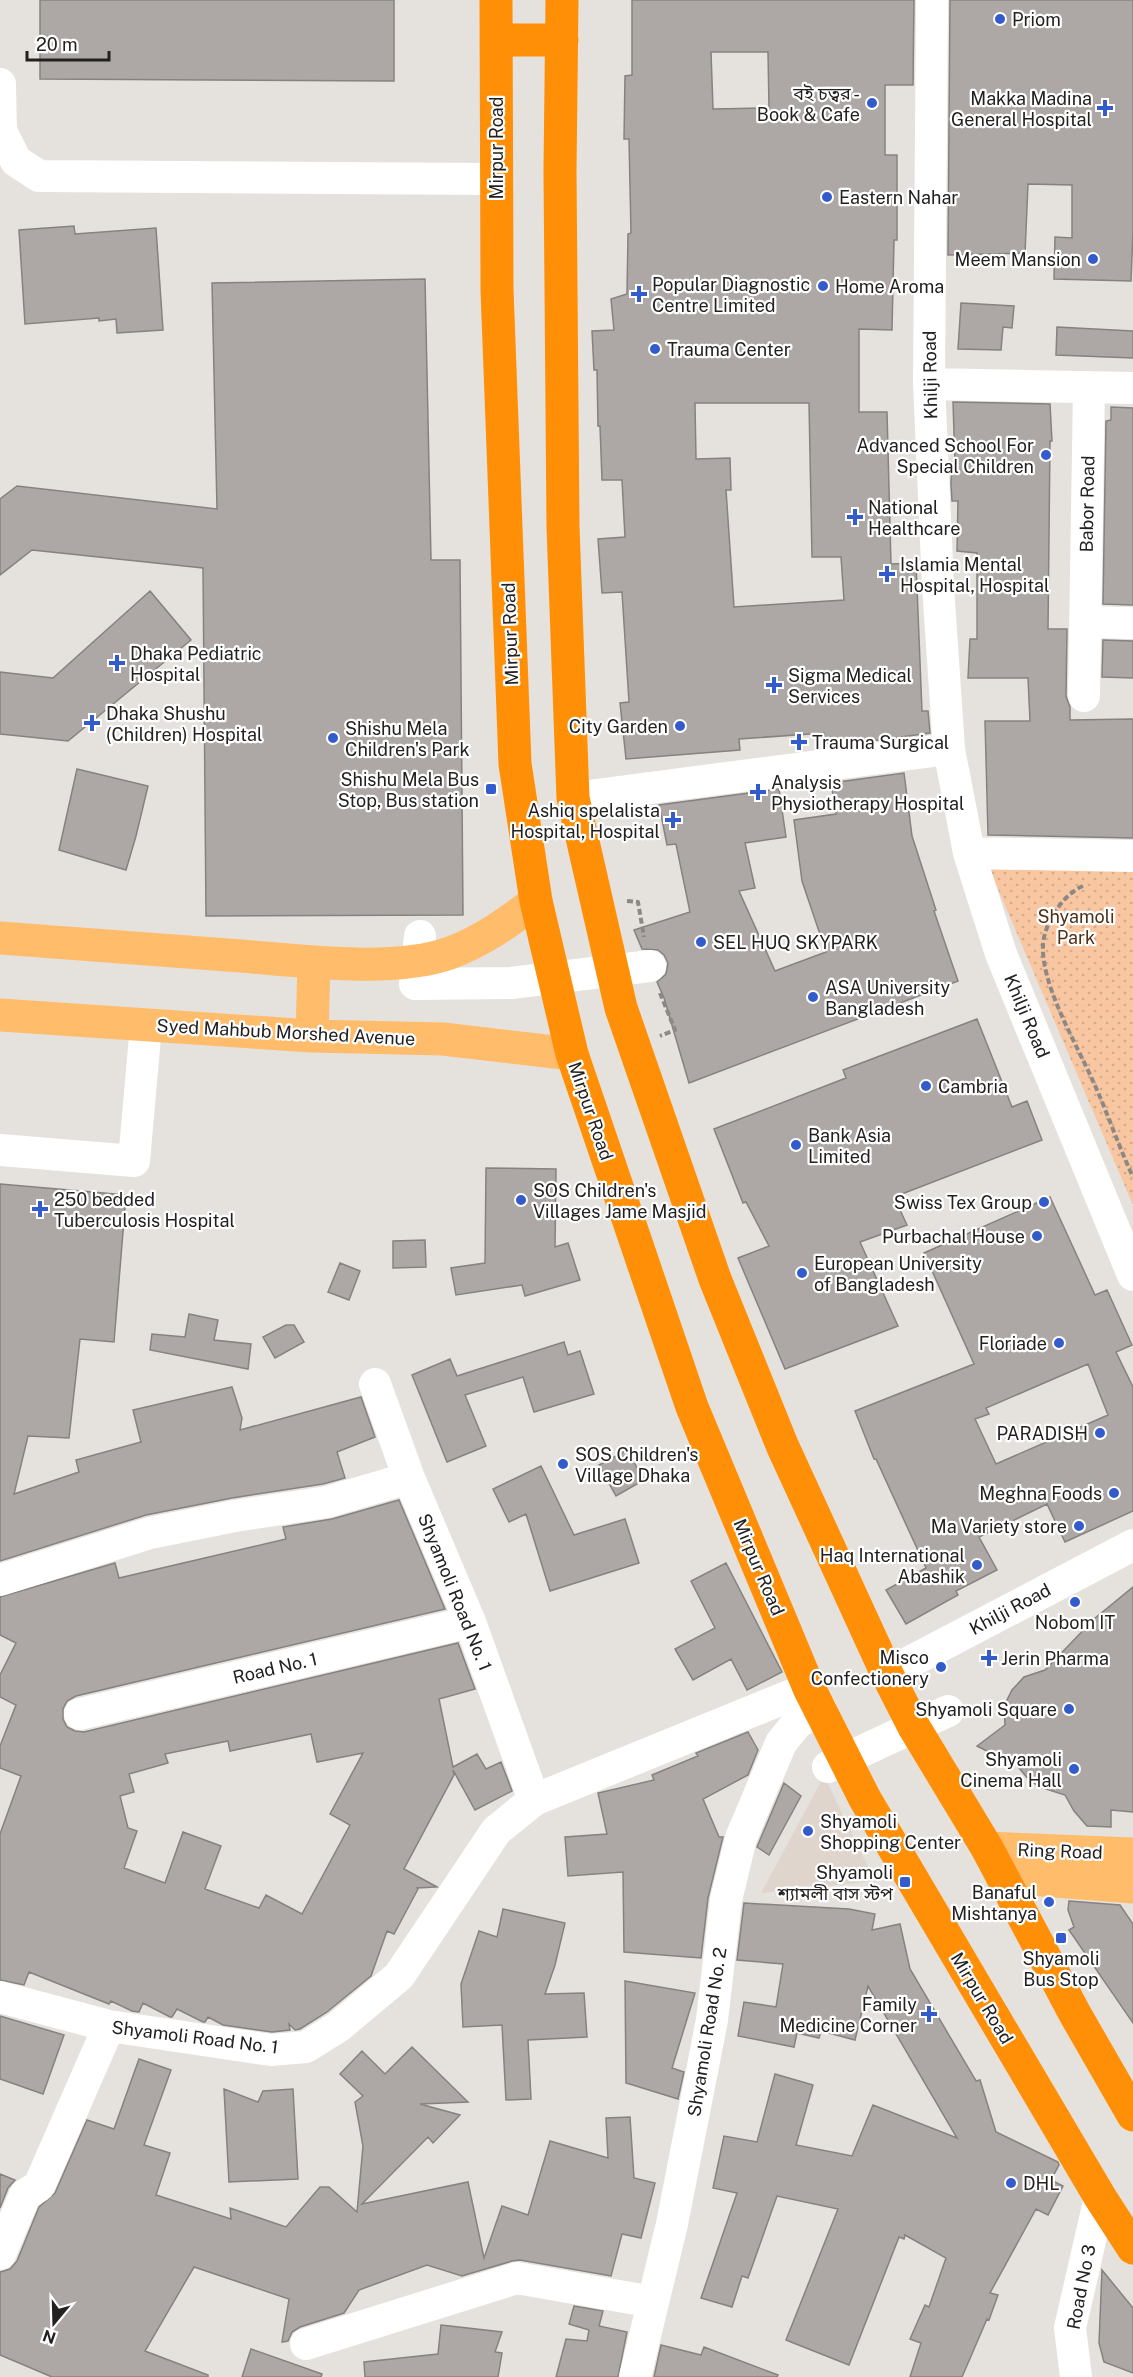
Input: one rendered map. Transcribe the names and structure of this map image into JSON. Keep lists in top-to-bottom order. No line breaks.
{"streets":{"highway":["Mirpur Road"],"main road":["Syed Mahbub Morshed Avenue","Ring Road"],"street":["Khilji Road","Babor Road","Shyamoli Road No. 1","Road No. 1","Shyamoli Road No. 2","Road No 3"]},"crossings":[["Mirpur Road","Syed Mahbub Morshed Avenue"],["Mirpur Road","Shyamoli Road No. 1"],["Mirpur Road","Shyamoli Road No. 2"],["Mirpur Road","Road No 3"],["Shyamoli Road No. 1","Road No. 1"],["Shyamoli Road No. 1","Shyamoli Road No. 2"]],"parks":["Shyamoli Park"],"places":{"other":["Priom","বই চত্বর - Book & Cafe","Eastern Nahar","Meem Mansion","Home Aroma","Trauma Center","Advanced School For Special Children","City Garden","Shishu Mela Children's Park","SEL HUQ SKYPARK","ASA University Bangladesh","Cambria","Bank Asia Limited","SOS Children's Villages Jame Masjid","Swiss Tex Group","Purbachal House","European University of Bangladesh","Floriade","PARADISH","SOS Children's Village Dhaka","Meghna Foods","Ma Variety store","Haq International Abashik","Nobom IT","Misco Confectionery","Shyamoli Square","Shyamoli Cinema Hall","Shyamoli Shopping Center","Banaful Mishtanya","DHL"],"health":["Makka Madina General Hospital","Popular Diagnostic Centre Limited","National Healthcare","Islamia Mental Hospital, Hospital","Dhaka Pediatric Hospital","Sigma Medical Services","Dhaka Shushu (Children) Hospital","Trauma Surgical","Analysis Physiotherapy Hospital","Ashiq spelalista Hospital, Hospital","250 bedded Tuberculosis Hospital","Jerin Pharma","Family Medicine Corner"],"transit":["Shishu Mela Bus Stop, Bus station","Shyamoli শ্যামলী বাস স্টপ","Shyamoli Bus Stop"]},"scale_bar":"20 m","north":"bottom"}
